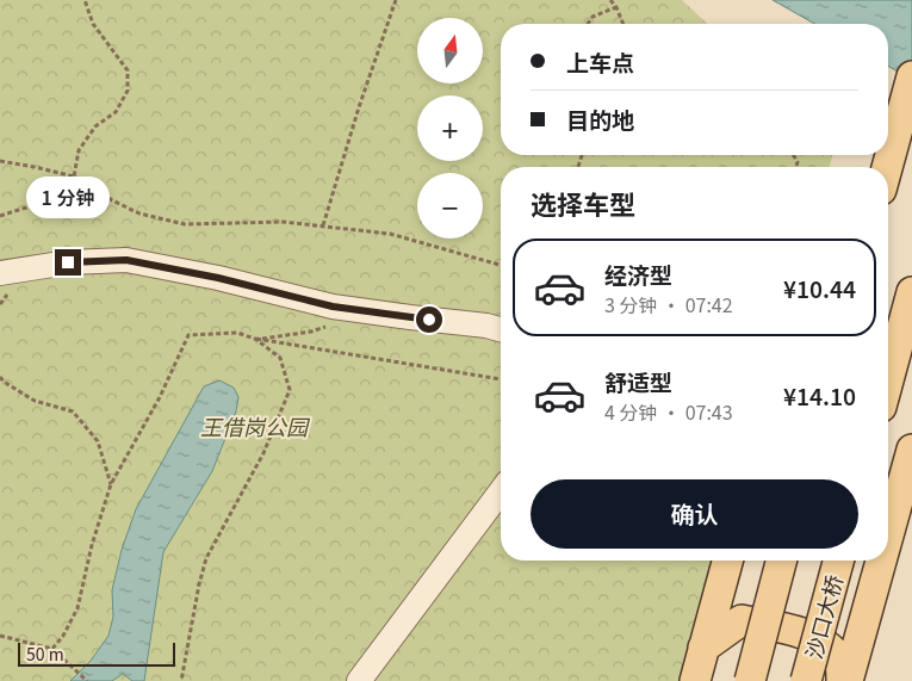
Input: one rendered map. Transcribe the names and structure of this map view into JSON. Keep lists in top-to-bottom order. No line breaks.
{"streets":{"main road":["沙口大桥"]},"parks":["王借岗公园"],"scale_bar":"50 m","north":"top","page":{"map_buttons":["+","−"],"banner":["上车点","目的地"],"heading":"选择车型","bubble":"1 分钟","list":[{"name":"经济型","note":"3 分钟 · 07:42","value":"¥10.44"},{"name":"舒适型","note":"4 分钟 · 07:43","value":"¥14.10"}],"buttons":"确认","scale":"50 m"}}
